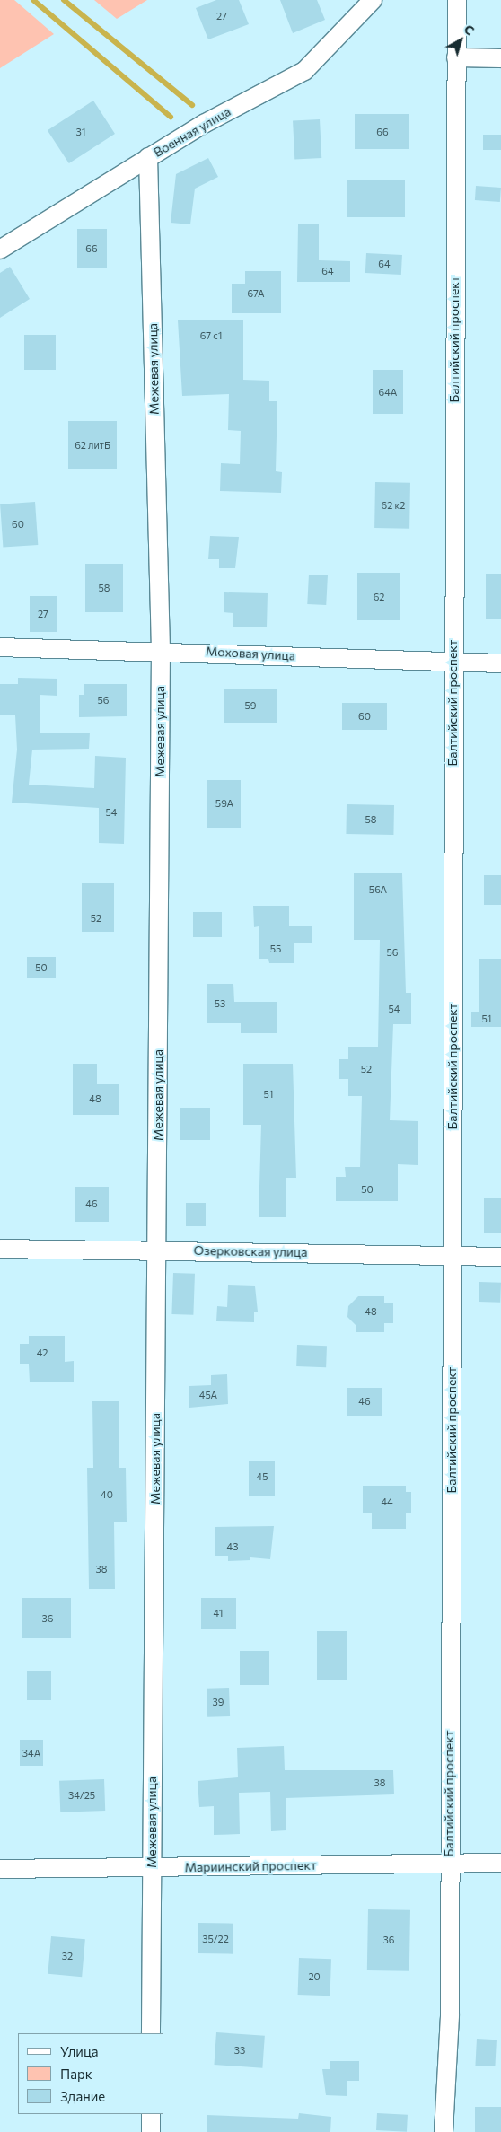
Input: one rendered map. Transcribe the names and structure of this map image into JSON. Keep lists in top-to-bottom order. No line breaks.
{"streets":{"street":["Военная улица","Балтийский проспект","Межевая улица","Моховая улица","Озерковская улица","Мариинский проспект"]},"crossings":[["Военная улица","Межевая улица"],["Балтийский проспект","Моховая улица"],["Балтийский проспект","Озерковская улица"],["Балтийский проспект","Мариинский проспект"],["Межевая улица","Моховая улица"],["Межевая улица","Озерковская улица"],["Межевая улица","Мариинский проспект"]],"house_numbers":["27","31","66","66","64","64","67А","67 с1","64А","62 литБ","62 к2","60","58","62","27","56","59","60","59А","54","58","56А","52","55","56","50","53","54","51","52","51","48","50","46","48","42","45А","46","45","40","44","43","38","41","36","39","34А","38","34/25","35/22","36","32","20","33"],"legend":["Улица","Парк","Здание"],"north":"top right"}
